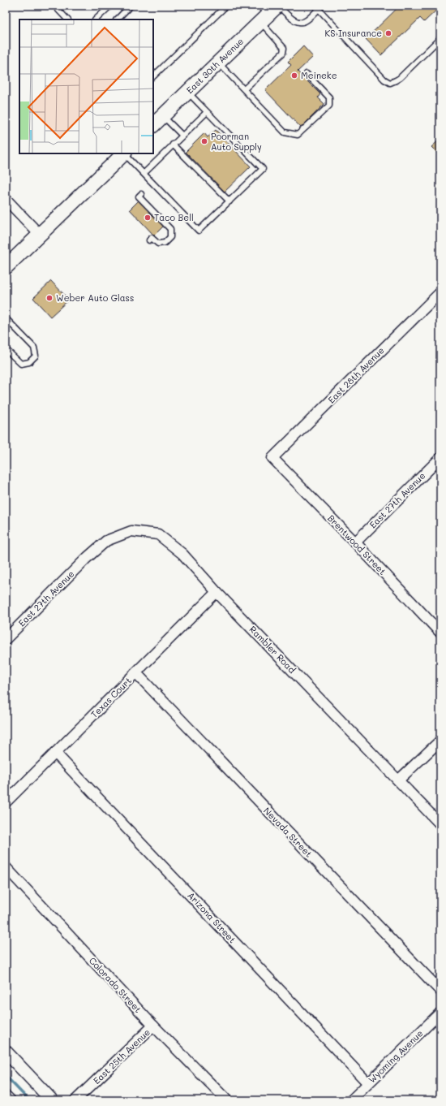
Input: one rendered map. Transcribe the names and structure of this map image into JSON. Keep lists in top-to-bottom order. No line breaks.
{"streets":{"main road":["East 30th Avenue"],"street":["East 28th Avenue","East 27th Avenue","Brentwood Street","Rambler Road","Texas Court","Nevada Street","Arizona Street","Colorado Street","East 25th Avenue","Wyoming Avenue"]},"crossings":[["East 28th Avenue","Brentwood Street"],["East 27th Avenue","Brentwood Street"],["East 27th Avenue","Rambler Road"],["Rambler Road","Texas Court"],["Texas Court","Nevada Street"],["Texas Court","Arizona Street"],["Arizona Street","Wyoming Avenue"],["Colorado Street","East 25th Avenue"]],"places":["KS Insurance","Meineke","Poorman Auto Supply","Taco Bell","Weber Auto Glass"]}
